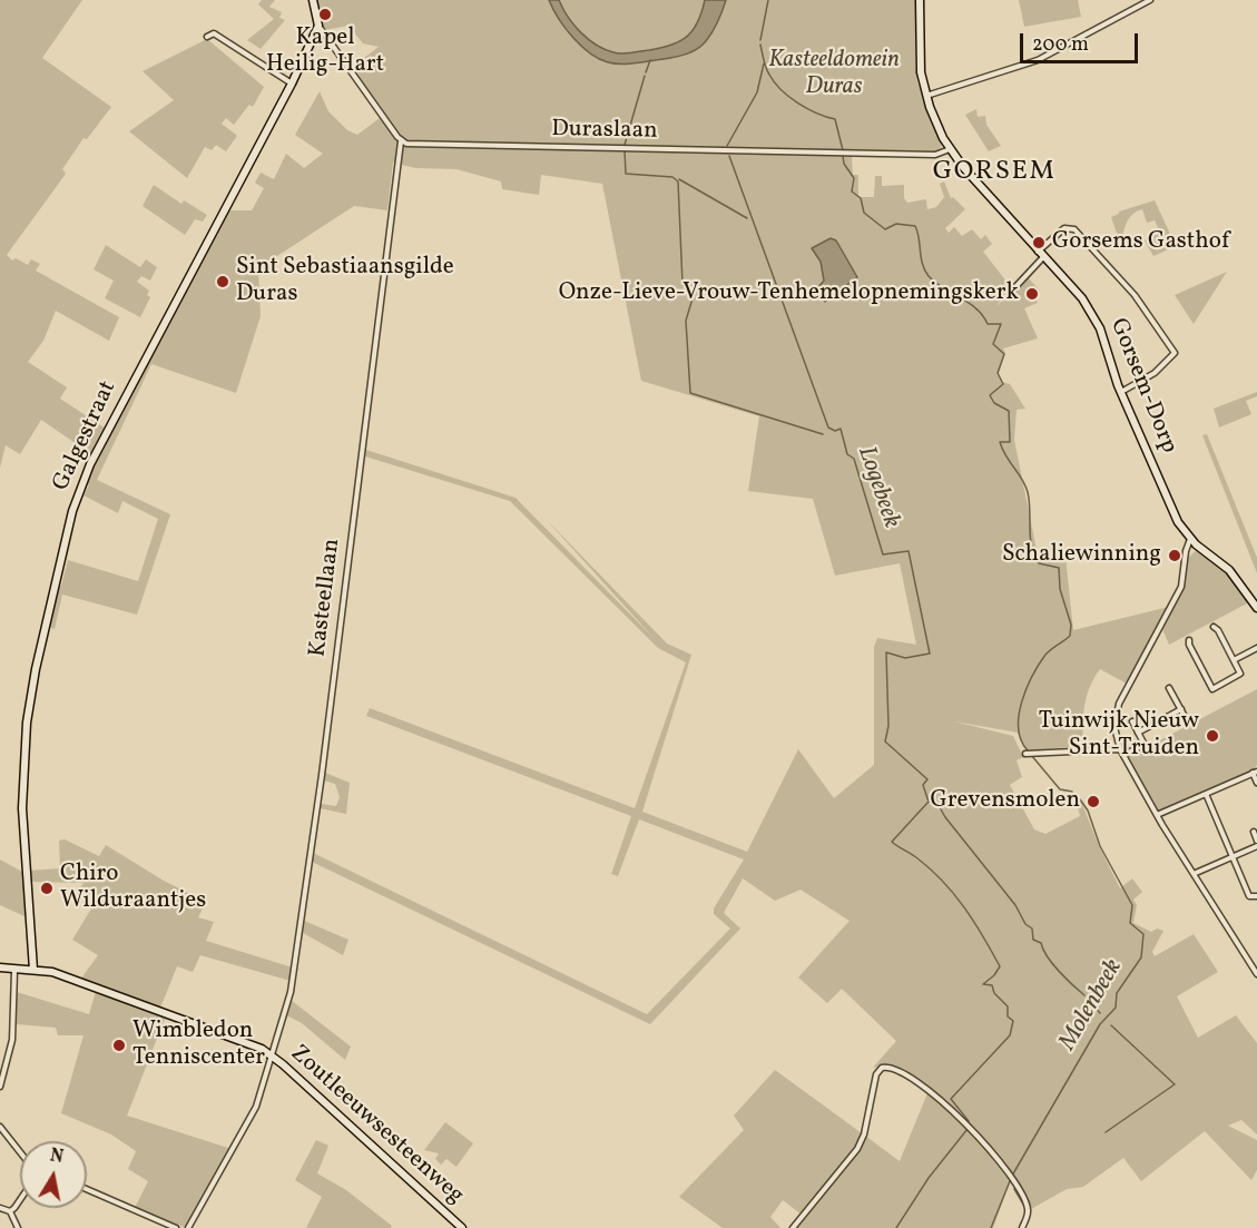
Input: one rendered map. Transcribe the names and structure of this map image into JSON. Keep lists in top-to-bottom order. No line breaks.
{"streets":{"street":["Duraslaan","Gorsem-Dorp","Galgestraat","Kasteellaan","Zoutleeuwsesteenweg"]},"crossings":[["Duraslaan","Gorsem-Dorp"],["Duraslaan","Kasteellaan"],["Galgestraat","Zoutleeuwsesteenweg"],["Kasteellaan","Zoutleeuwsesteenweg"]],"districts":["GORSEM"],"water":["Logebeek","Molenbeek"],"parks":["Kasteeldomein Duras"],"places":["Kapel Heilig-Hart","Gorsems Gasthof","Sint Sebastiaansgilde Duras","Onze-Lieve-Vrouw-Tenhemelopnemingskerk","Schaliewinning","Tuinwijk Nieuw Sint-Truiden","Grevensmolen","Chiro Wilduraantjes","Wimbledon Tenniscenter"],"scale_bar":"200 m","north":"top"}
